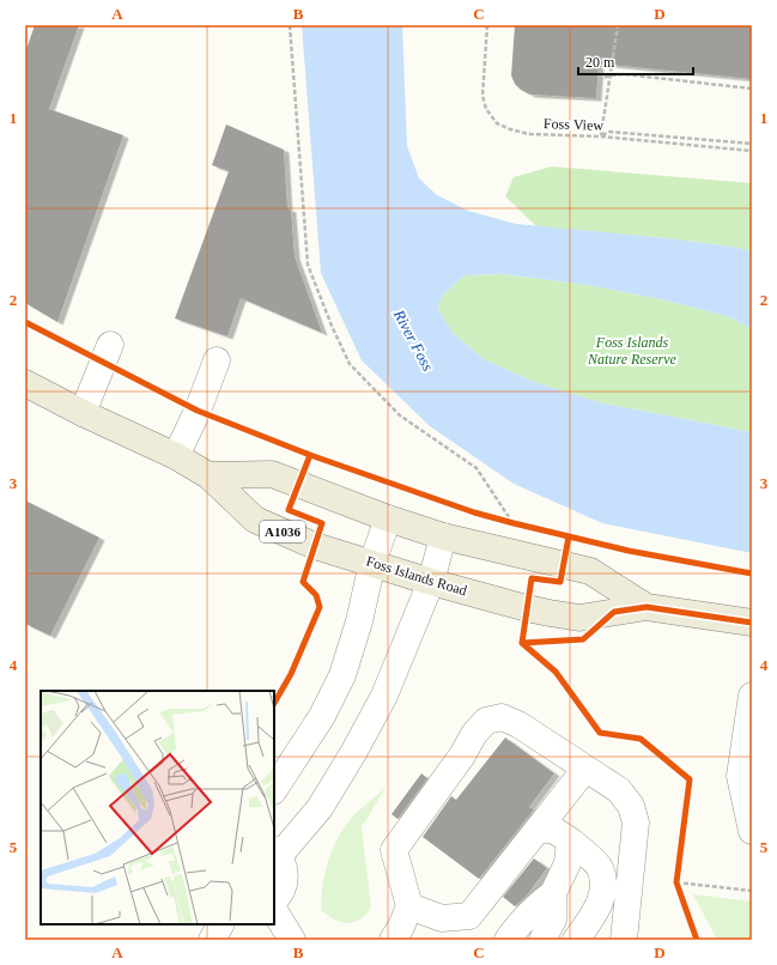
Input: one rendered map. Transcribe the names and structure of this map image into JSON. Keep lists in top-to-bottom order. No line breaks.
{"streets":{"main road":["A1036","Foss Islands Road"],"path":["Foss View"]},"water":["River Foss"],"parks":["Foss Islands Nature Reserve"],"scale_bar":"20 m","grid":{"columns":["A","B","C","D"],"rows":["1","2","3","4","5"]}}
